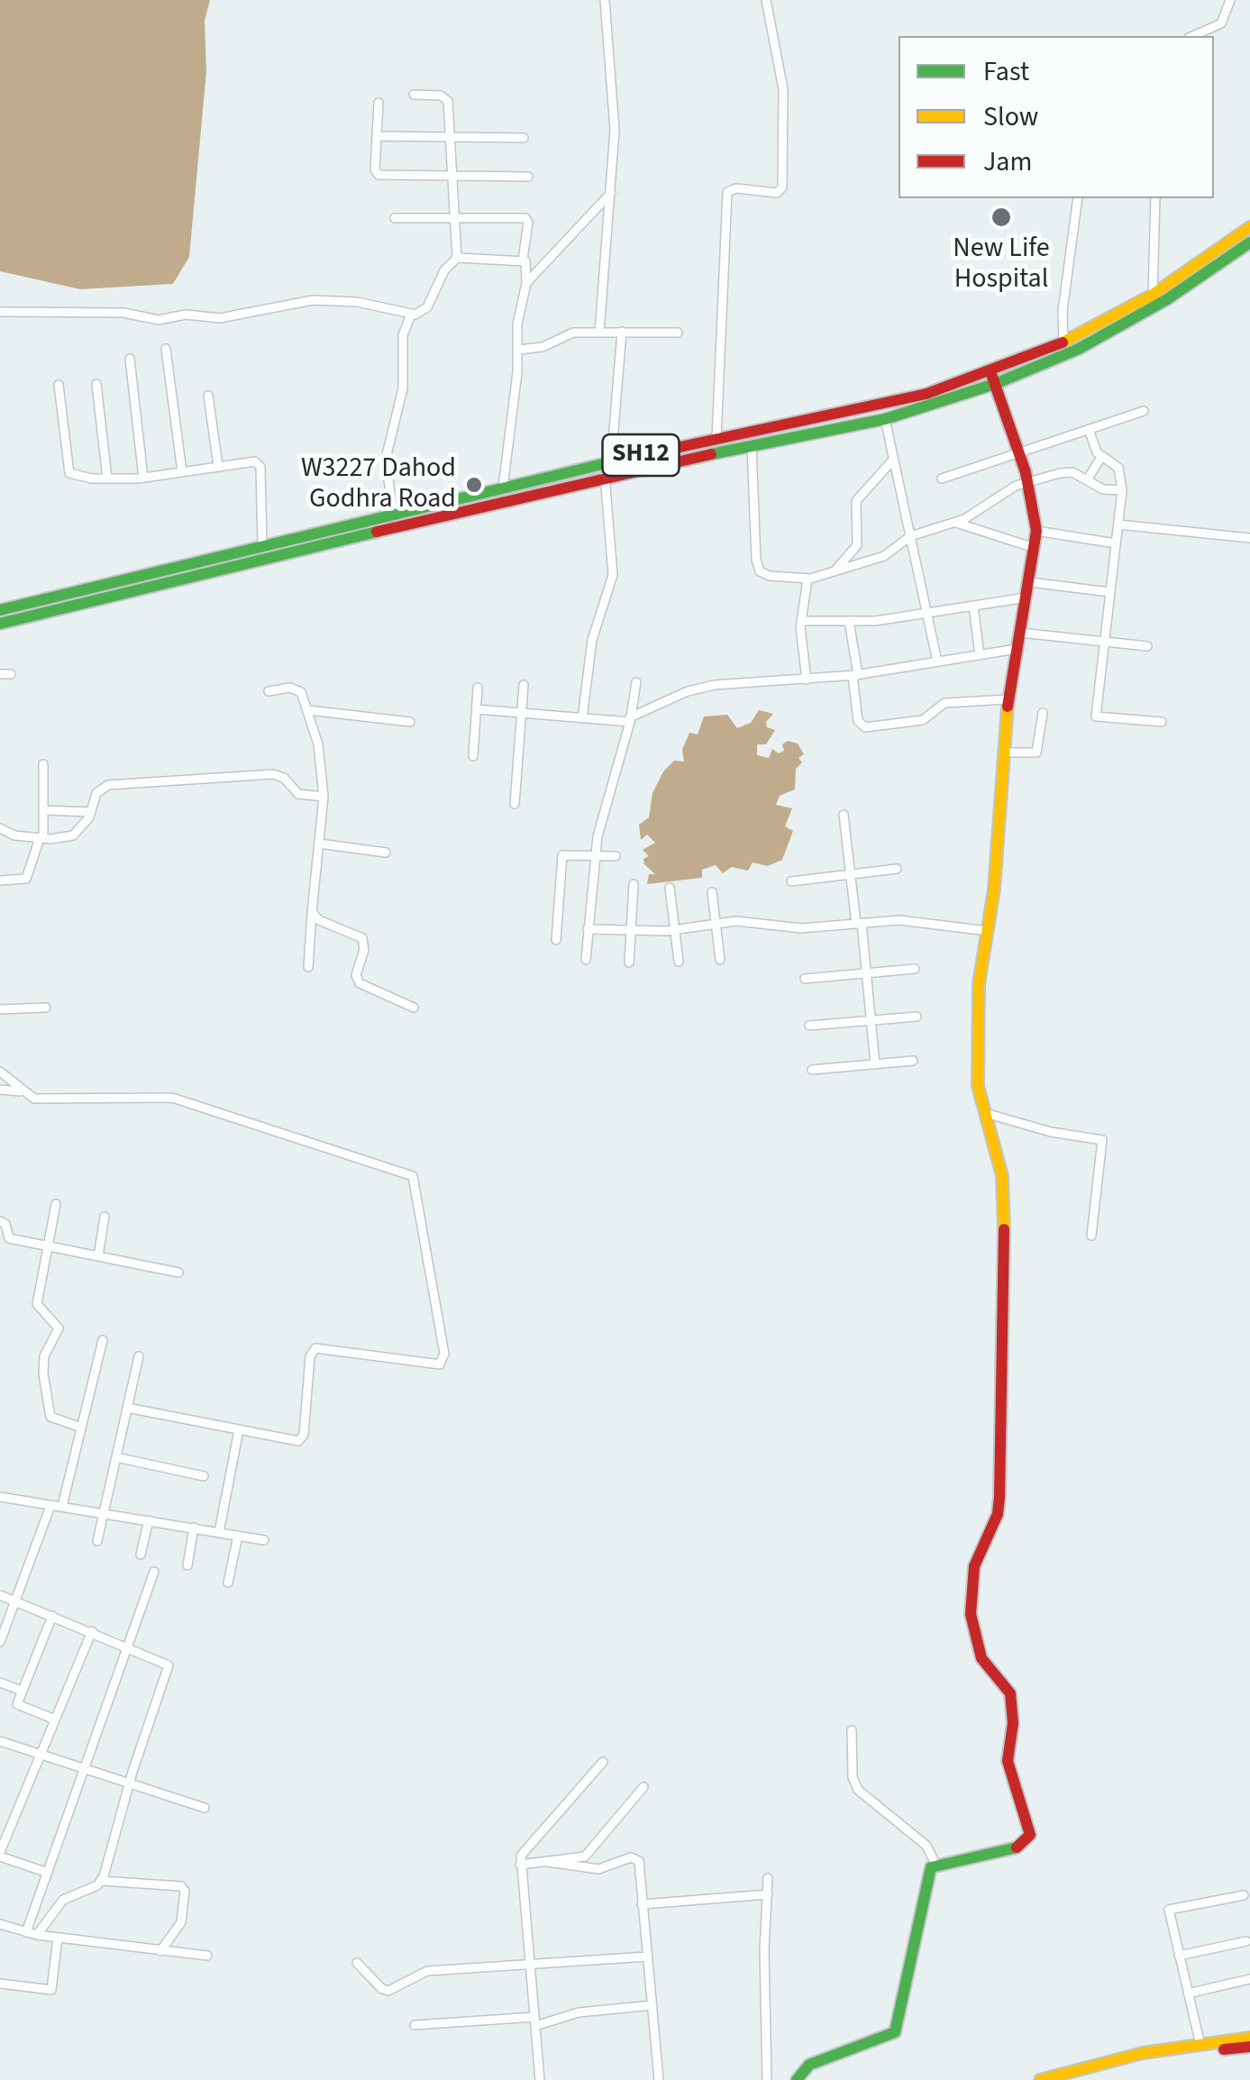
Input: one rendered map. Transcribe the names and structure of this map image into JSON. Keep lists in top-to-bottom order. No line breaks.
{"streets":{"main road":["SH12"]},"places":["New Life Hospital","W3227 Dahod Godhra Road"],"legend":["Fast","Slow","Jam"]}
